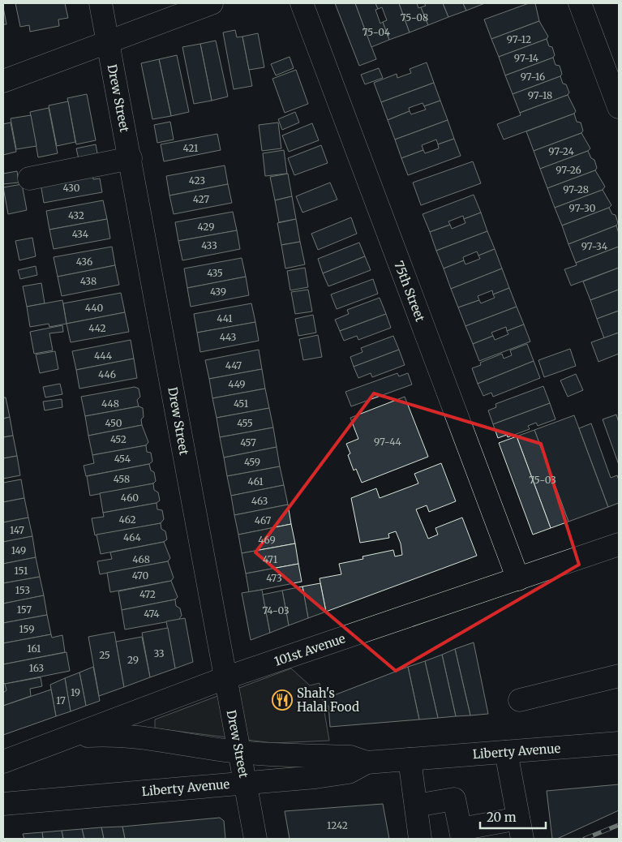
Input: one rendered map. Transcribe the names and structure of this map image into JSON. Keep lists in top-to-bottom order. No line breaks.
{"streets":{"street":["Drew Street","75th Street","101st Avenue","Liberty Avenue"]},"crossings":[["Drew Street","101st Avenue"],["Drew Street","Liberty Avenue"],["75th Street","101st Avenue"],["101st Avenue","Liberty Avenue"]],"places":{"restaurant":["Shah's Halal Food"]},"house_numbers":["75-08","75-04","97-12","97-14","97-16","97-18","421","97-24","97-26","423","430","97-28","427","97-30","432","429","434","433","97-34","436","435","438","439","440","441","442","443","444","447","446","449","448","451","450","455","452","97-44","457","454","459","458","75-03","461","460","463","462","467","147","464","469","149","468","471","151","470","473","153","472","157","74-03","474","159","161","33","25","29","163","19","17","1242"],"scale_bar":"20 m"}
